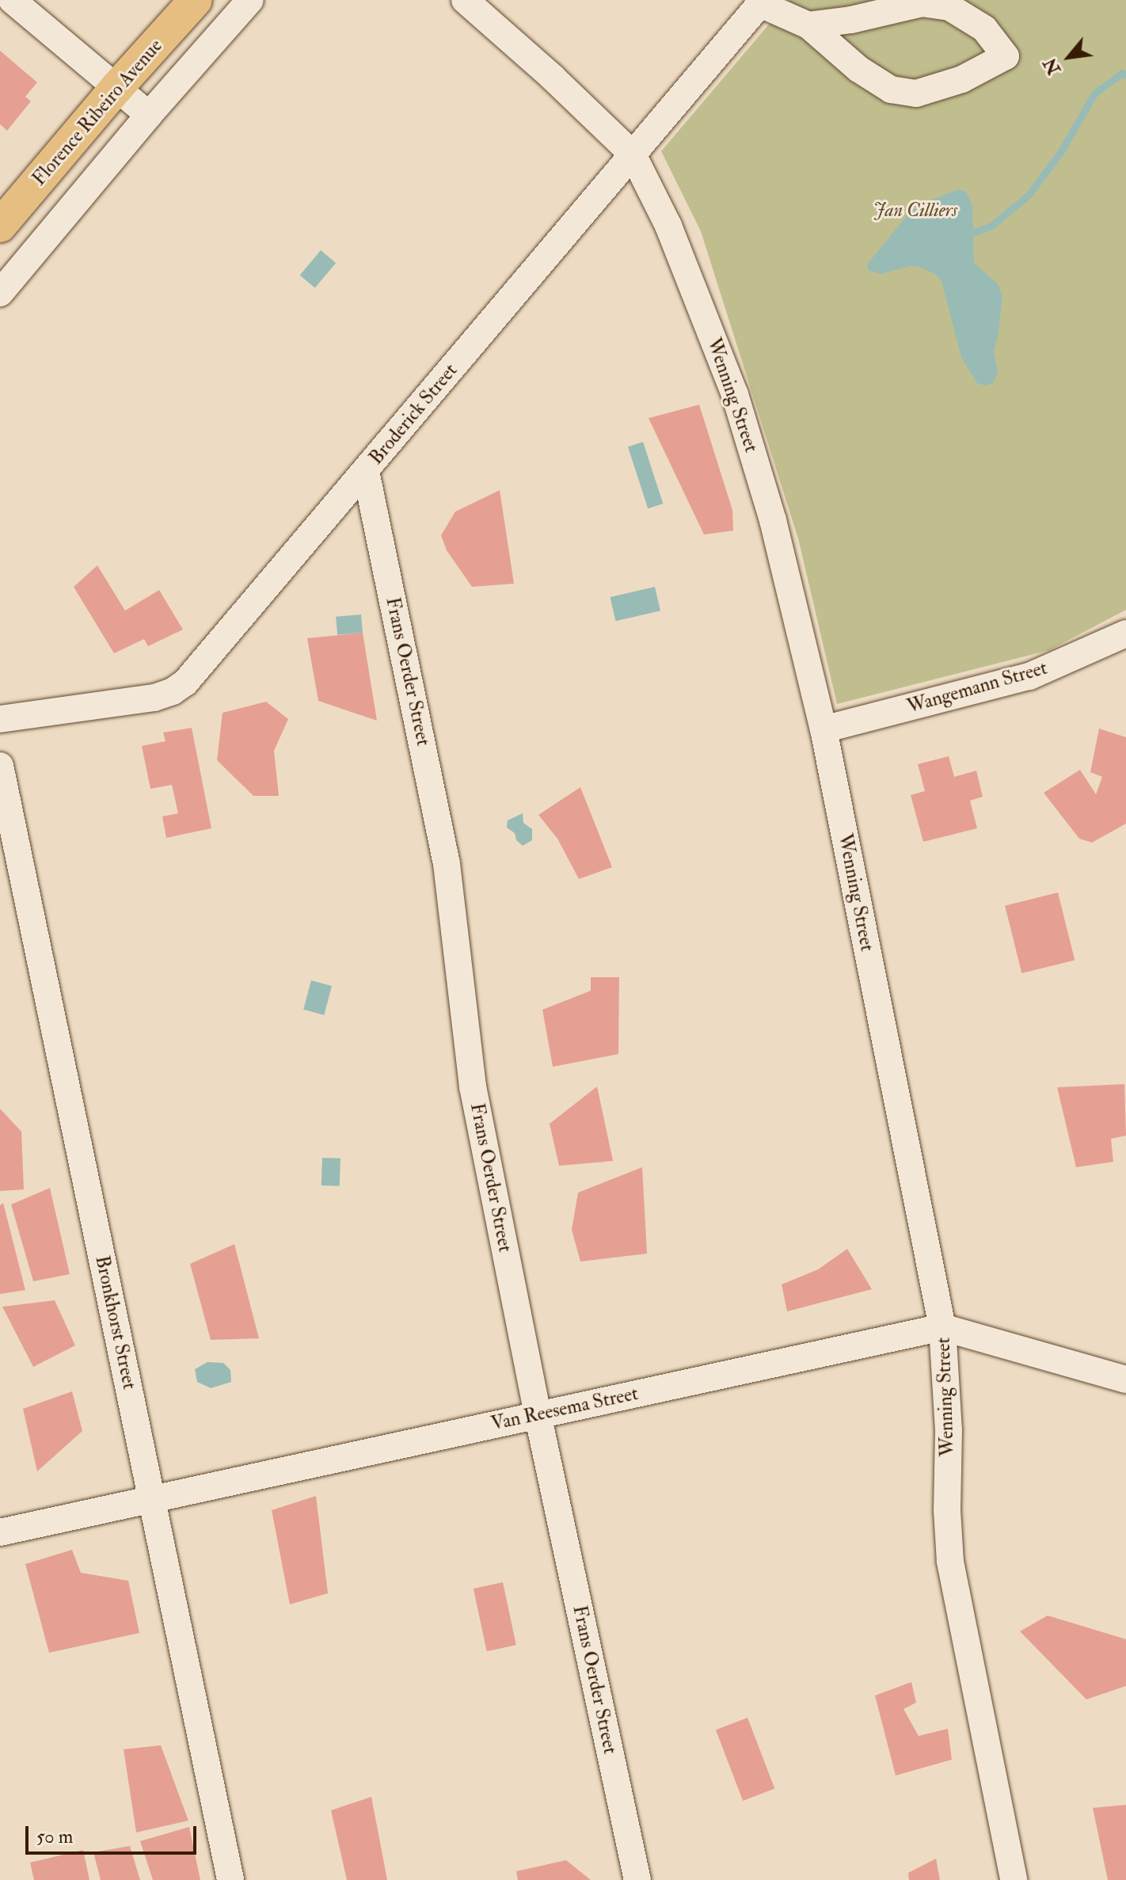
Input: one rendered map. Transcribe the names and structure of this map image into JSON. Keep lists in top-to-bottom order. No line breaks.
{"streets":{"main road":["Florence Ribeiro Avenue"],"street":["Wenning Street","Broderick Street","Frans Oerder Street","Wangemann Street","Bronkhorst Street","Van Reesema Street"]},"crossings":[["Wenning Street","Broderick Street"],["Wenning Street","Wangemann Street"],["Wenning Street","Van Reesema Street"],["Broderick Street","Frans Oerder Street"],["Frans Oerder Street","Van Reesema Street"],["Bronkhorst Street","Van Reesema Street"]],"parks":["Jan Cilliers"],"scale_bar":"50 m","north":"bottom left"}
